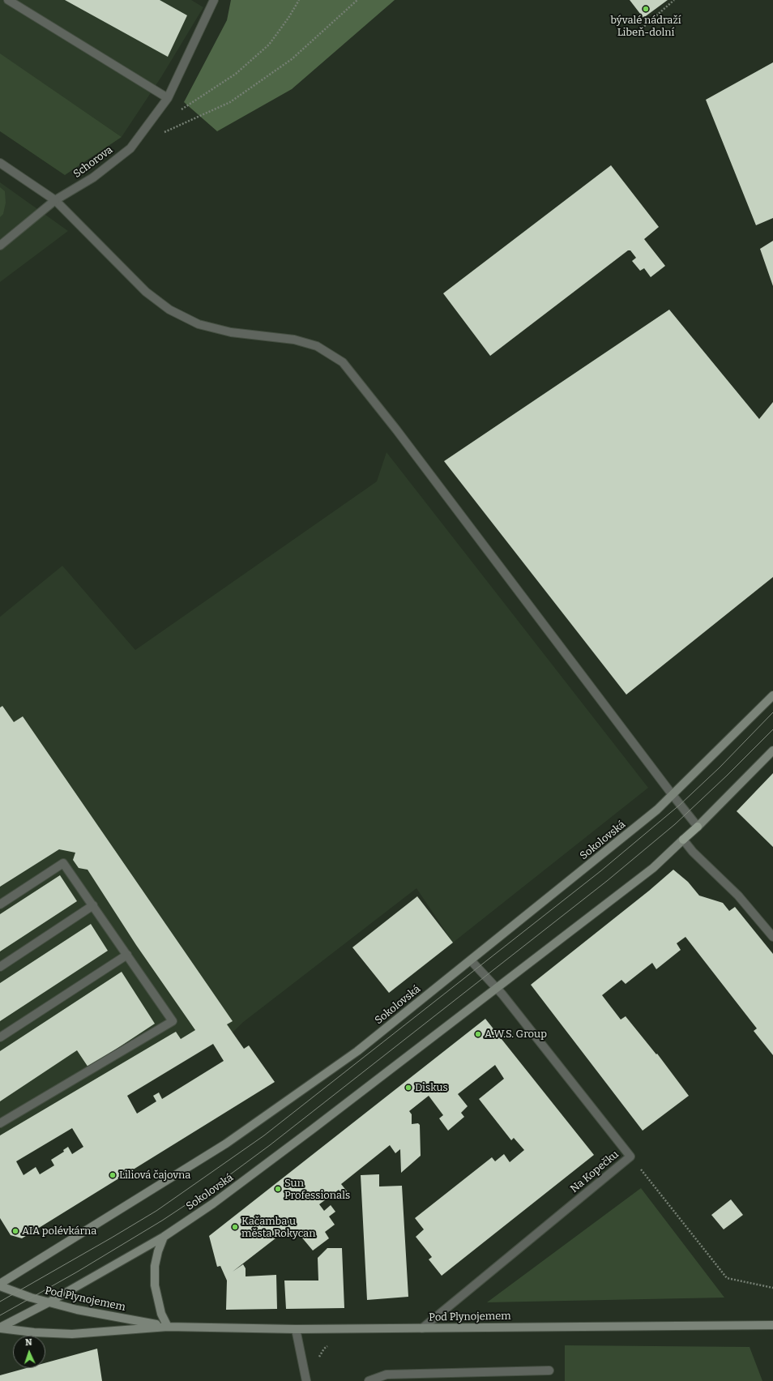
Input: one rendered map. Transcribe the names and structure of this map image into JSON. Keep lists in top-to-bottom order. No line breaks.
{"streets":{"main road":["Sokolovská","Pod Plynojemem"],"street":["Schorova","Na Kopečku"]},"crossings":[["Sokolovská","Na Kopečku"],["Sokolovská","Pod Plynojemem"],["Na Kopečku","Pod Plynojemem"]],"places":["bývalé nádraží Libeň-dolní","A.W.S. Group","Diskus","Liliová čajovna","Sun Professionals","Kačamba u města Rokycan","AIA polévkárna"],"north":"top"}
